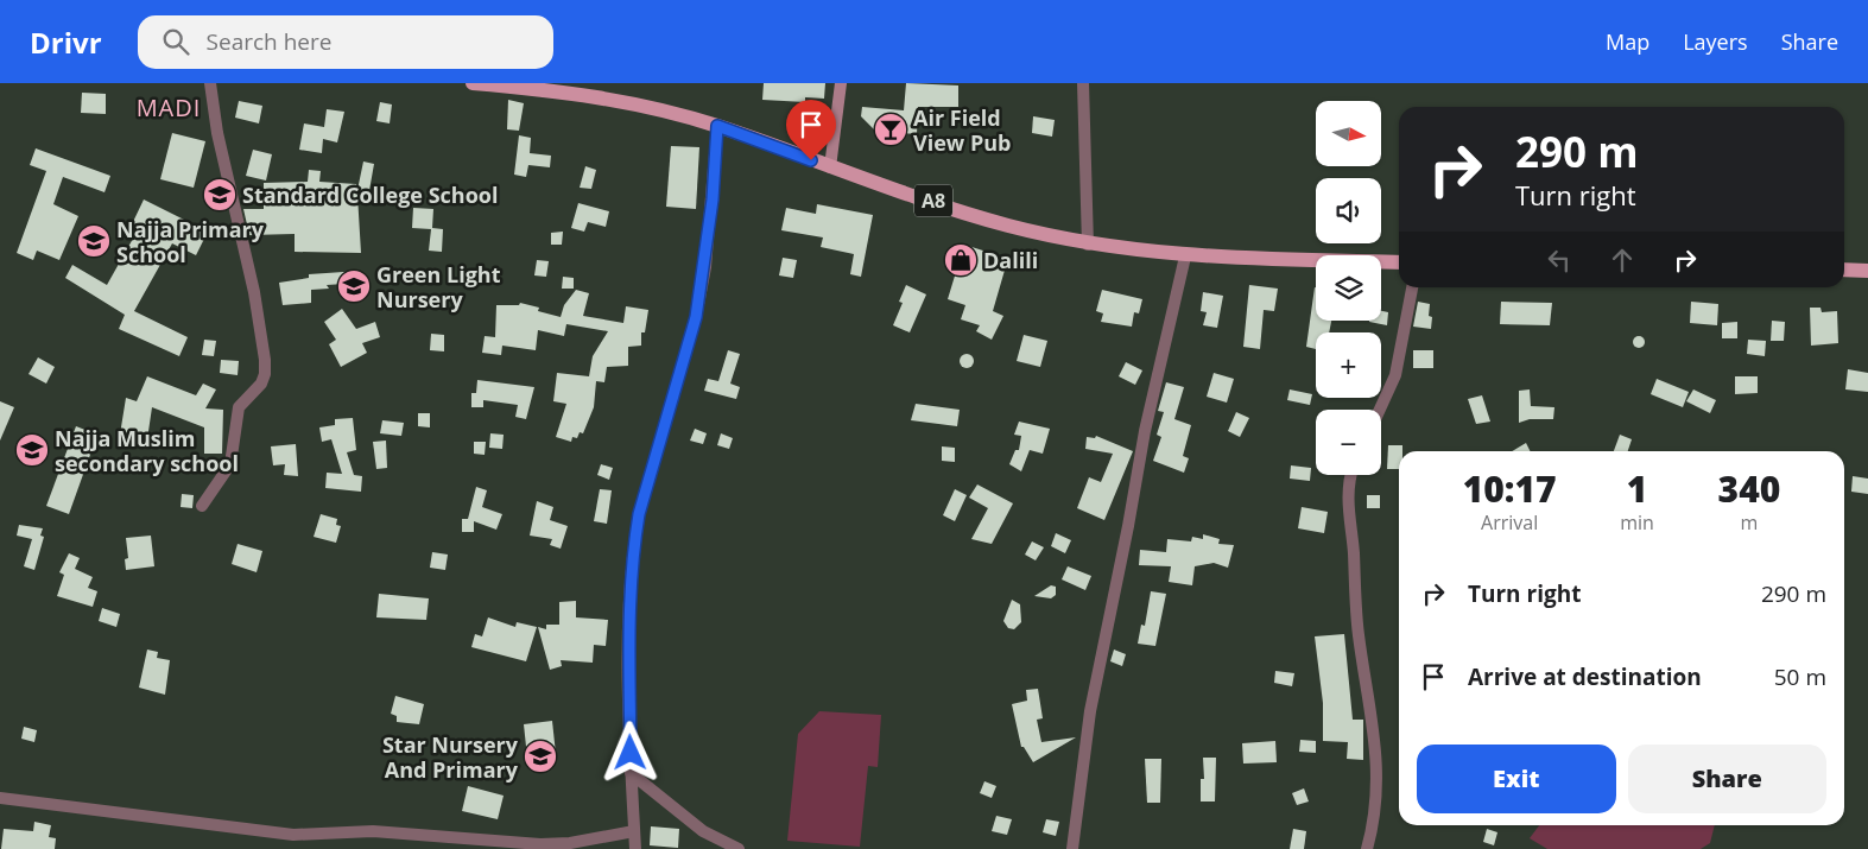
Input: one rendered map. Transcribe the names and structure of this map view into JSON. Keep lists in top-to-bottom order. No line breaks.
{"streets":{"main road":["A8"]},"districts":["MADI"],"places":{"bar":["Air Field View Pub"],"school or university":["Standard College School","Najja Primary School","Green Light Nursery","Najja Muslim secondary school","Star Nursery And Primary"],"shop":["Dalili"]},"north":"right","page":{"header":"Drivr","search":"Search here","nav":["Map","Layers","Share"],"map_buttons":["+","−"],"turn":["290 m","Turn right"],"eta":["10:17","Arrival","1","min","340","m"],"list":[{"name":"Turn right","value":"290 m"},{"name":"Arrive at destination","value":"50 m"}],"buttons":["Exit","Share"]}}
